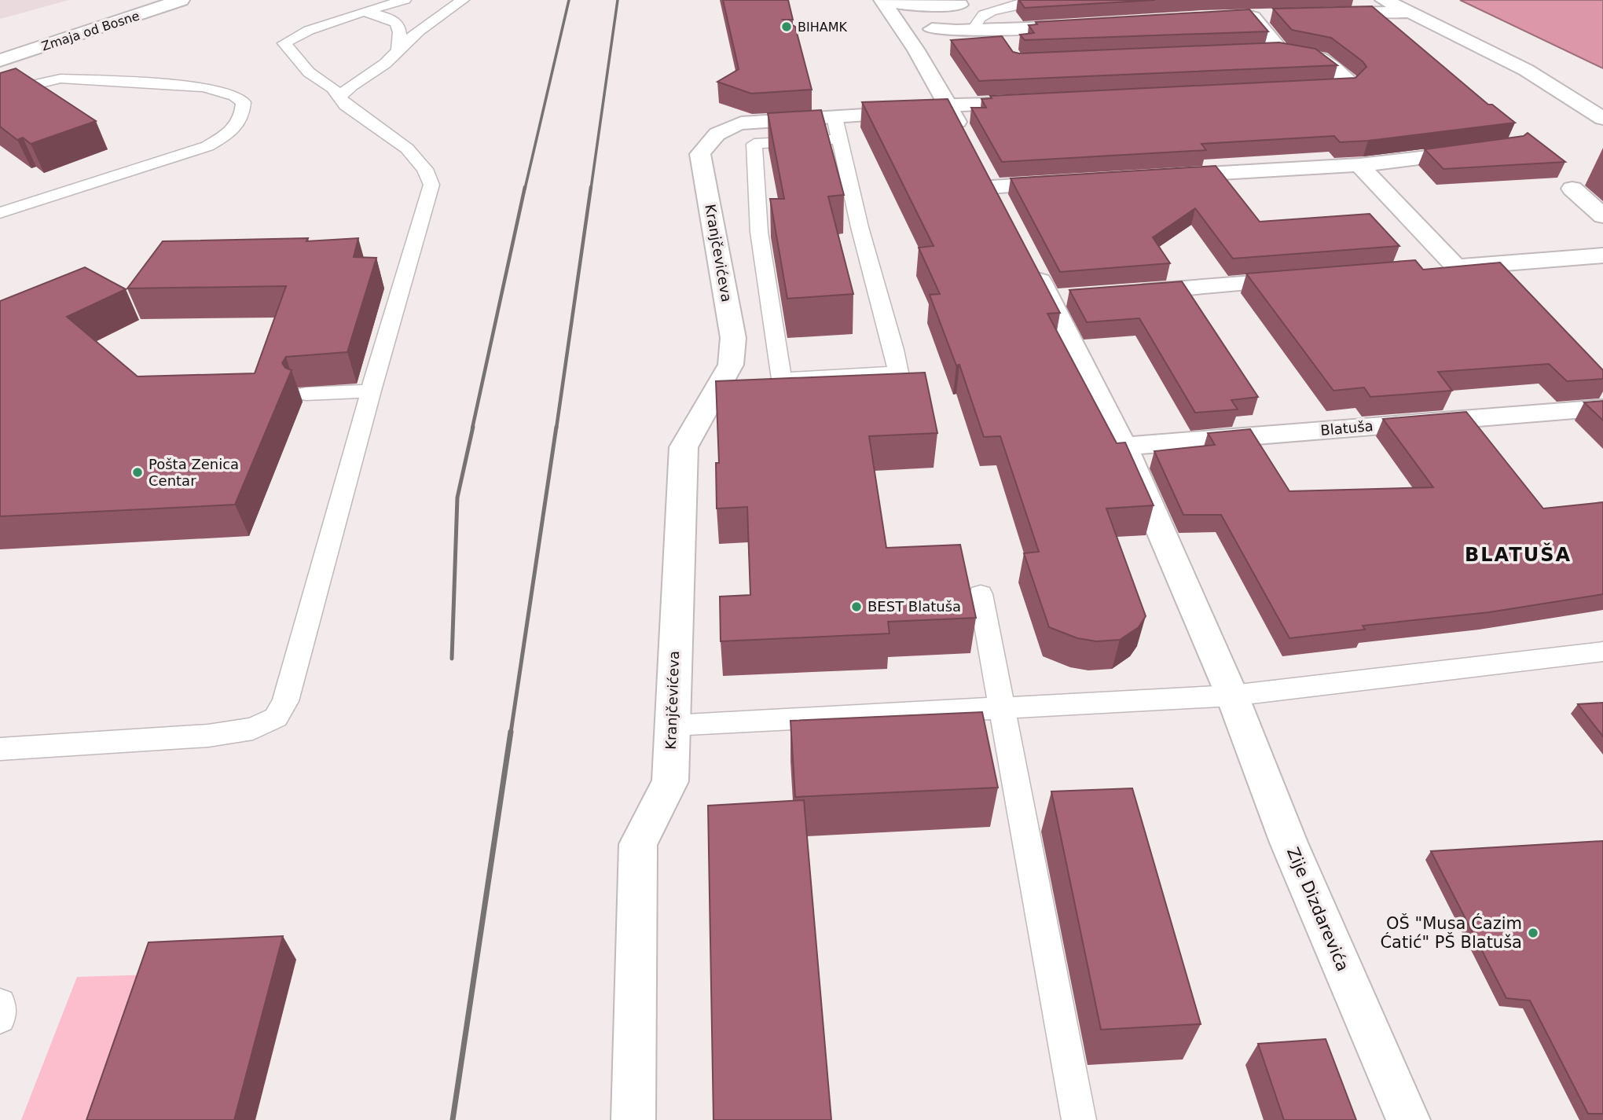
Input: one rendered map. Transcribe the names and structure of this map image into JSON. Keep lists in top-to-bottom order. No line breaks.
{"streets":{"street":["Zmaja od Bosne","Kranjčevićeva","Blatuša","Zije Dizdarevića"]},"districts":["BLATUŠA"],"places":["BIHAMK","Pošta Zenica Centar","BEST Blatuša","OŠ \"Musa Ćazim Ćatić\" PŠ Blatuša"]}
